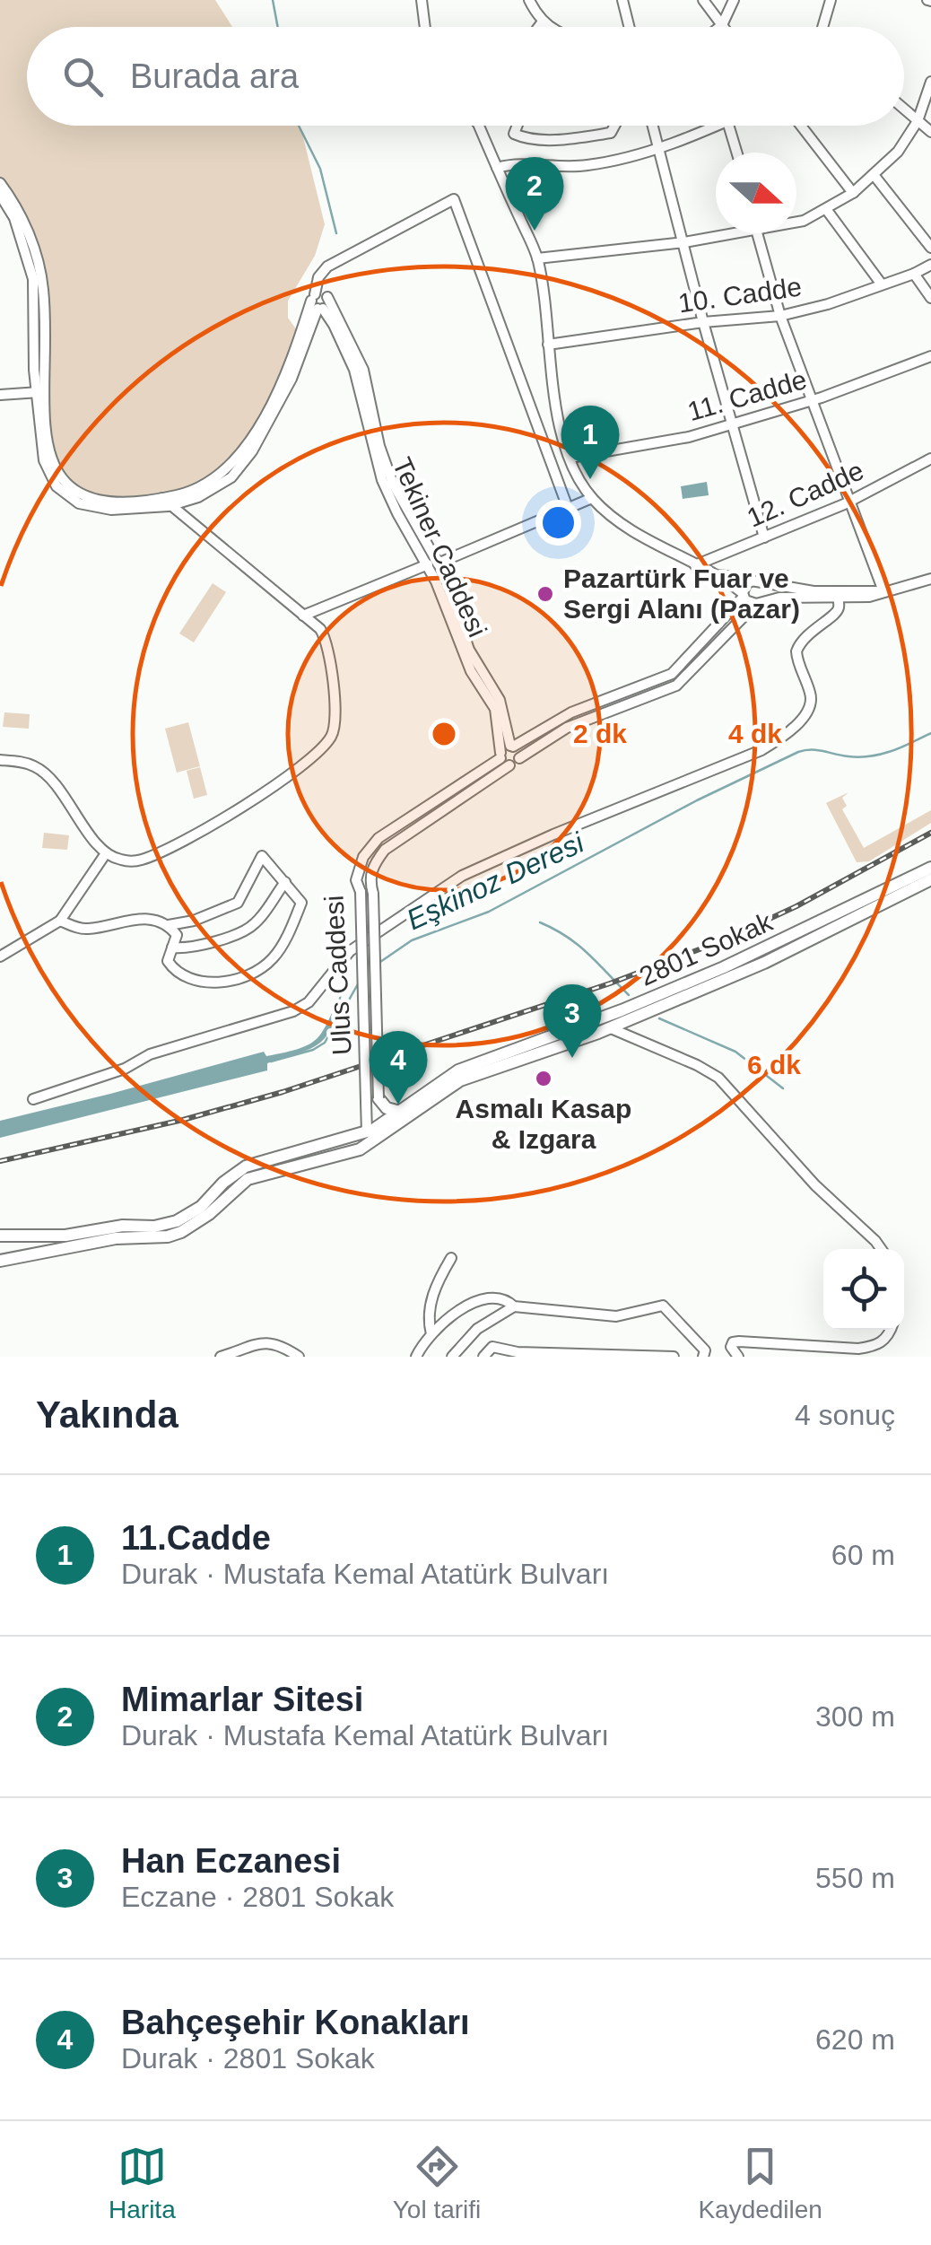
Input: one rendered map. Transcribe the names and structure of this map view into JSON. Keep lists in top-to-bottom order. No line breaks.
{"streets":{"main road":["2801 Sokak"],"street":["10. Cadde","11. Cadde","12. Cadde","Tekiner Caddesi","Ulus Caddesi"]},"crossings":[["Tekiner Caddesi","Ulus Caddesi"]],"water":["Eşkinoz Deresi"],"places":["Pazartürk Fuar ve Sergi Alanı (Pazar)","Asmalı Kasap & Izgara"],"north":"right","page":{"search":"Burada ara","pins":["2","1","3","4"],"heading":["Yakında","4 sonuç"],"list":[{"mark":"1","name":"11.Cadde","note":"Durak · Mustafa Kemal Atatürk Bulvarı","value":"60 m"},{"mark":"2","name":"Mimarlar Sitesi","note":"Durak · Mustafa Kemal Atatürk Bulvarı","value":"300 m"},{"mark":"3","name":"Han Eczanesi","note":"Eczane · 2801 Sokak","value":"550 m"},{"mark":"4","name":"Bahçeşehir Konakları","note":"Durak · 2801 Sokak","value":"620 m"}],"nav":["Harita","Yol tarifi","Kaydedilen"]},"rings":["2 dk","4 dk","6 dk"]}
